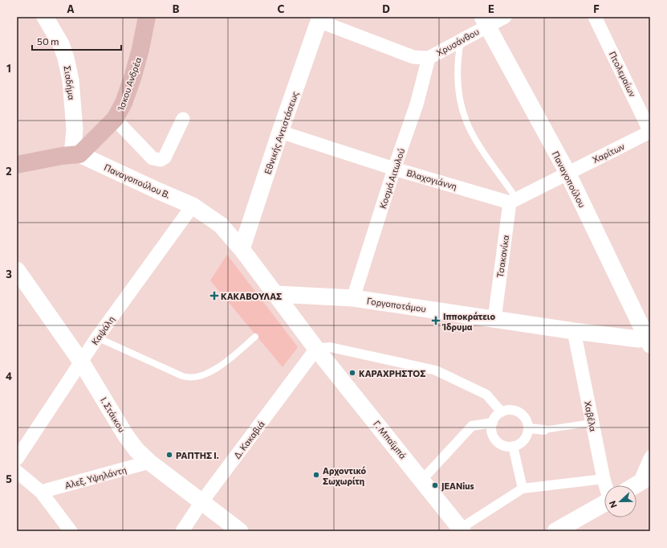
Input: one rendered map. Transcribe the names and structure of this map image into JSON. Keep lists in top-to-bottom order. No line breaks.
{"streets":{"main road":["Ίσκου Ανδρέα"],"street":["Χρυσάνθου","Πτολεμαίων","Σιαδήμα","Εθνικής Αντιστάσεως","Χαρίτων","Κοσμά Αιτωλού","Βλαχογιάννη","Παναγοπούλου","Παναγοπούλου Β.","Τσακανίκα","Γοργοποτάμου","Καψάλη","Ι. Στάικου","Χαβέλα","Δ. Κακαβιά","Γ. Μπαϊμπά","Αλεξ. Υψηλάντη"]},"crossings":[["Χρυσάνθου","Κοσμά Αιτωλού"],["Χρυσάνθου","Παναγοπούλου"],["Πτολεμαίων","Χαρίτων"],["Σιαδήμα","Ίσκου Ανδρέα"],["Σιαδήμα","Παναγοπούλου Β."],["Ίσκου Ανδρέα","Παναγοπούλου Β."],["Εθνικής Αντιστάσεως","Βλαχογιάννη"],["Εθνικής Αντιστάσεως","Παναγοπούλου Β."],["Χαρίτων","Βλαχογιάννη"],["Χαρίτων","Παναγοπούλου"],["Χαρίτων","Τσακανίκα"],["Κοσμά Αιτωλού","Βλαχογιάννη"],["Κοσμά Αιτωλού","Γοργοποτάμου"],["Βλαχογιάννη","Τσακανίκα"],["Παναγοπούλου","Γοργοποτάμου"],["Παναγοπούλου Β.","Γοργοποτάμου"],["Παναγοπούλου Β.","Καψάλη"],["Παναγοπούλου Β.","Γ. Μπαϊμπά"],["Τσακανίκα","Γοργοποτάμου"],["Γοργοποτάμου","Χαβέλα"],["Γοργοποτάμου","Γ. Μπαϊμπά"],["Καψάλη","Ι. Στάικου"],["Ι. Στάικου","Δ. Κακαβιά"],["Ι. Στάικου","Αλεξ. Υψηλάντη"],["Δ. Κακαβιά","Γ. Μπαϊμπά"]],"places":{"health":["ΚΑΚΑΒΟΥΛΑΣ","Ιπποκράτειο Ίδρυμα"],"other":["ΚΑΡΑΧΡΗΣΤΟΣ","ΡΑΠΤΗΣ Ι.","Αρχοντικό Σωχωρίτη","JEANius"]},"scale_bar":"50 m","north":"left","grid":{"columns":["A","B","C","D","E","F"],"rows":["1","2","3","4","5"]}}
